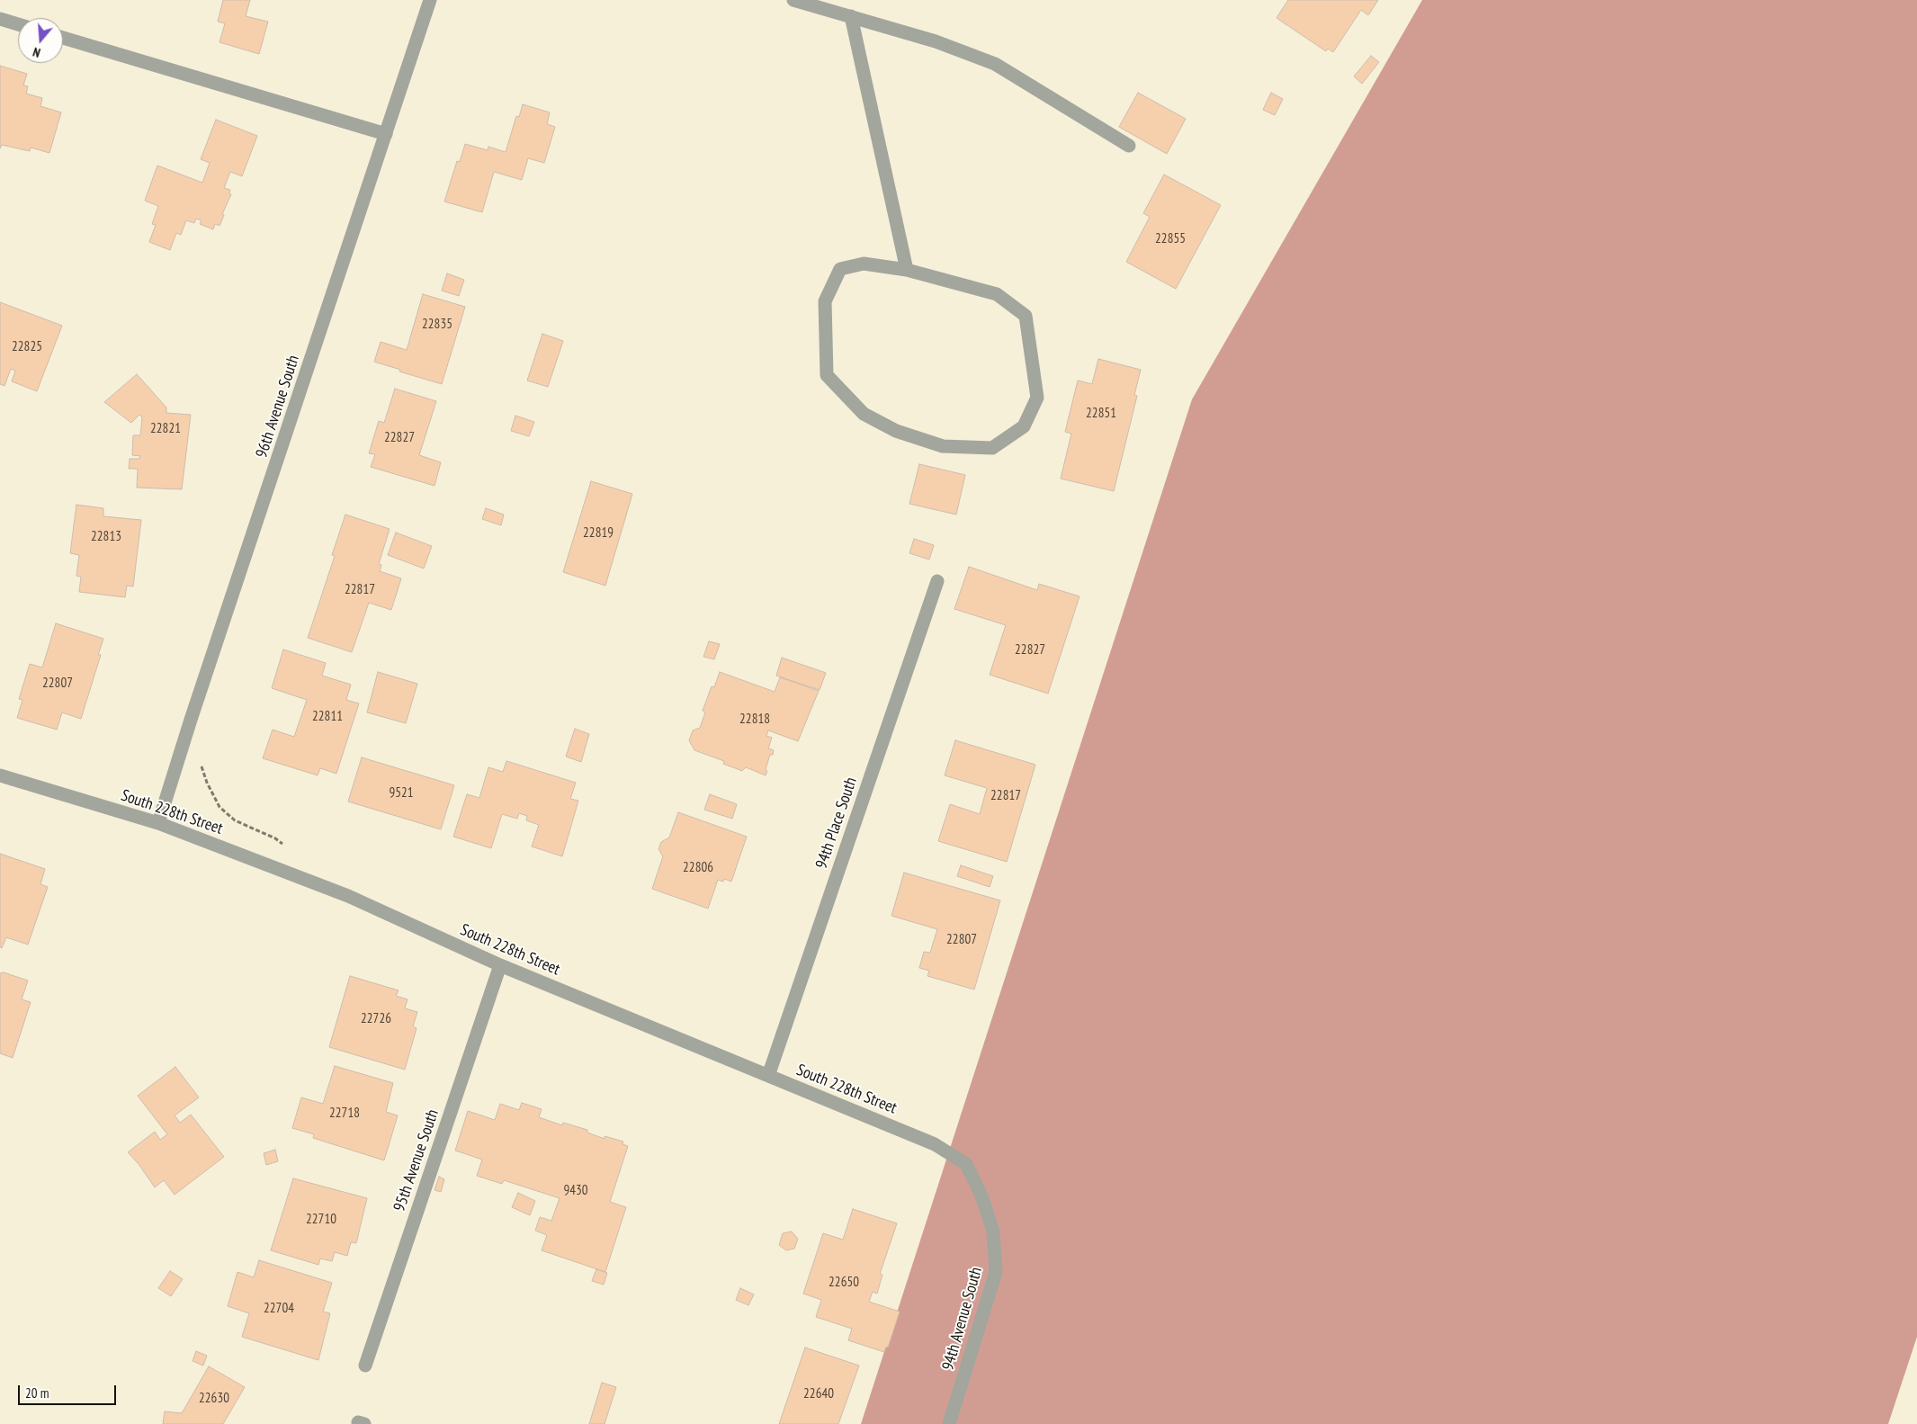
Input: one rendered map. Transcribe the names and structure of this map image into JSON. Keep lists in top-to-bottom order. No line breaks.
{"streets":{"street":["96th Avenue South","South 228th Street","94th Place South","95th Avenue South","94th Avenue South"]},"crossings":[["96th Avenue South","South 228th Street"],["South 228th Street","94th Place South"],["South 228th Street","95th Avenue South"],["South 228th Street","94th Avenue South"]],"house_numbers":["22855","22835","22825","22851","22821","22827","22819","22813","22817","22827","22807","22811","22818","9521","22817","22806","22807","22726","22718","9430","22710","22650","22704","22640","22630"],"scale_bar":"20 m","north":"bottom"}
